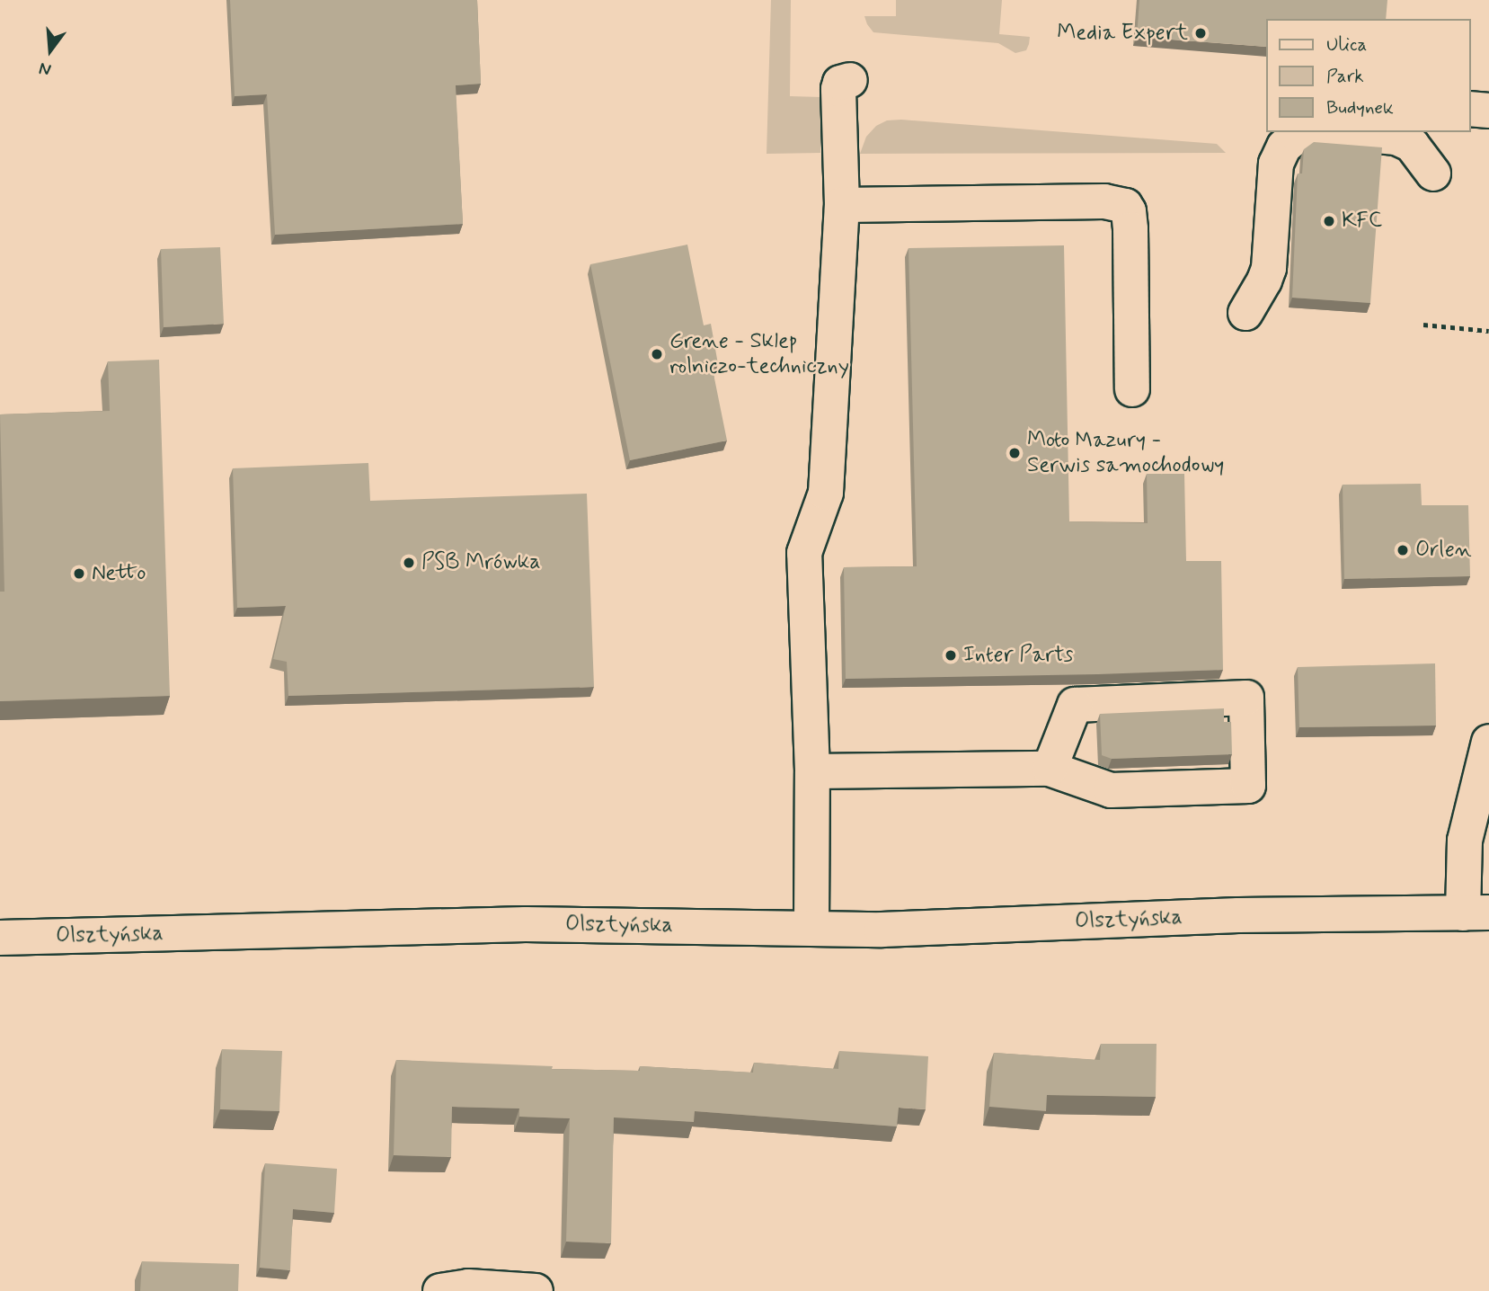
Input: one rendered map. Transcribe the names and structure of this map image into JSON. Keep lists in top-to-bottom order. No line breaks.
{"streets":{"street":["Olsztyńska"]},"places":["Media Expert","KFC","Grene - Sklep rolniczo-techniczny","Moto Mazury - Serwis samochodowy","Orlen","PSB Mrówka","Netto","Inter Parts"],"legend":["Ulica","Park","Budynek"],"north":"bottom"}
